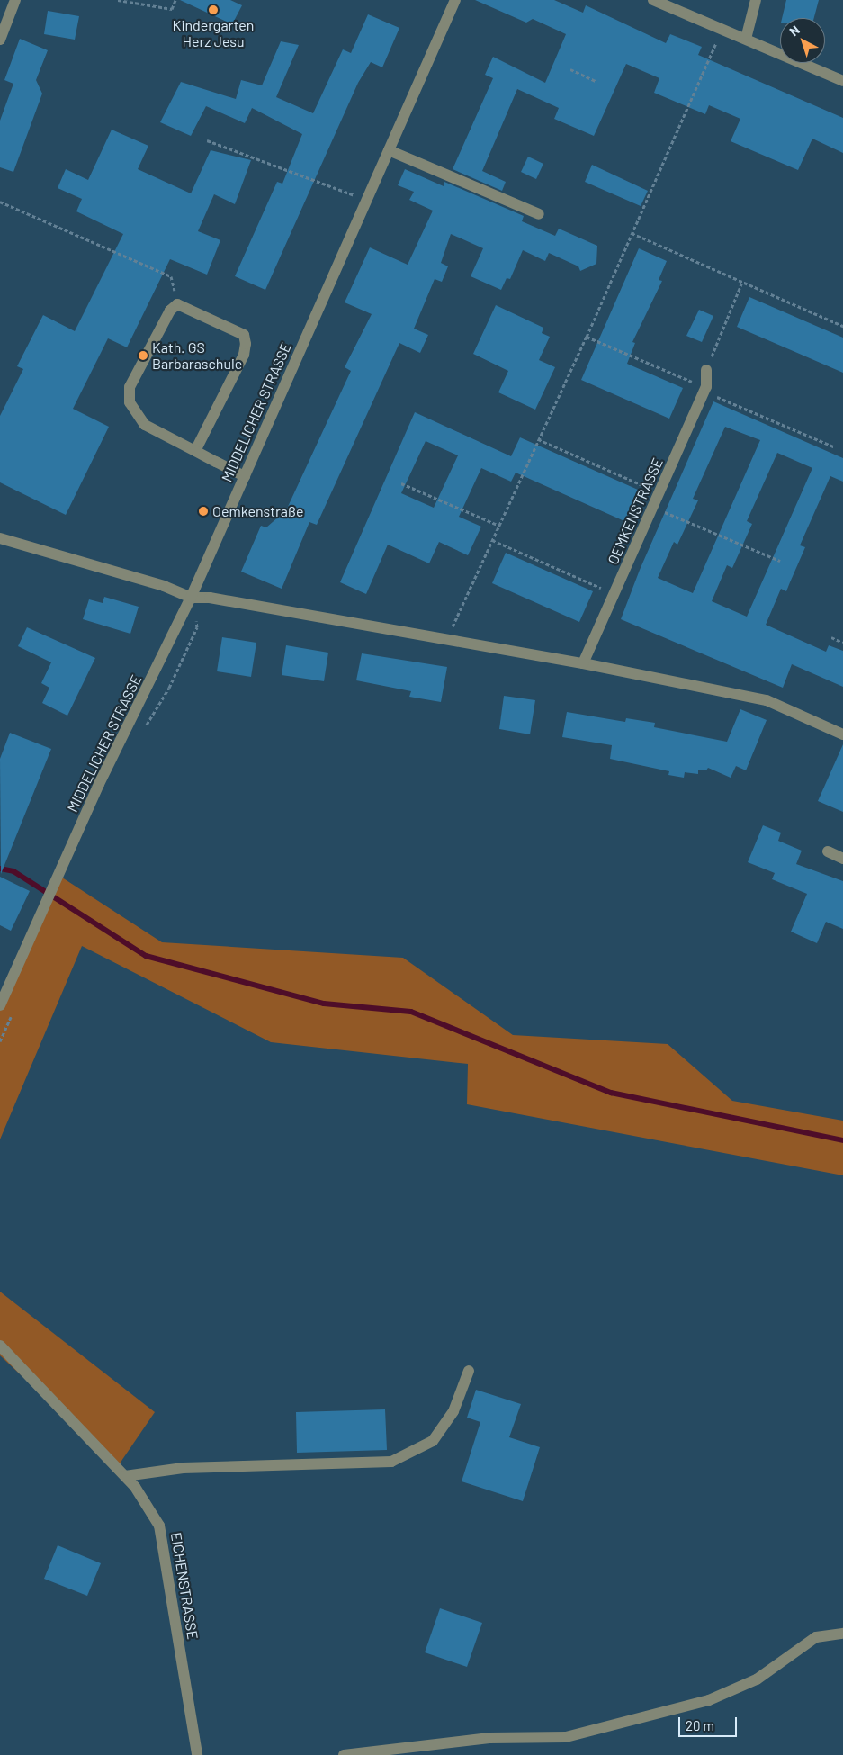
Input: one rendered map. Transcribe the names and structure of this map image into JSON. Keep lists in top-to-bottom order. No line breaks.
{"streets":{"street":["MIDDELICHER STRASSE","OEMKENSTRASSE","EICHENSTRASSE"]},"places":["Kindergarten Herz Jesu","Kath. GS Barbaraschule","Oemkenstraße"],"scale_bar":"20 m","north":"top left"}
